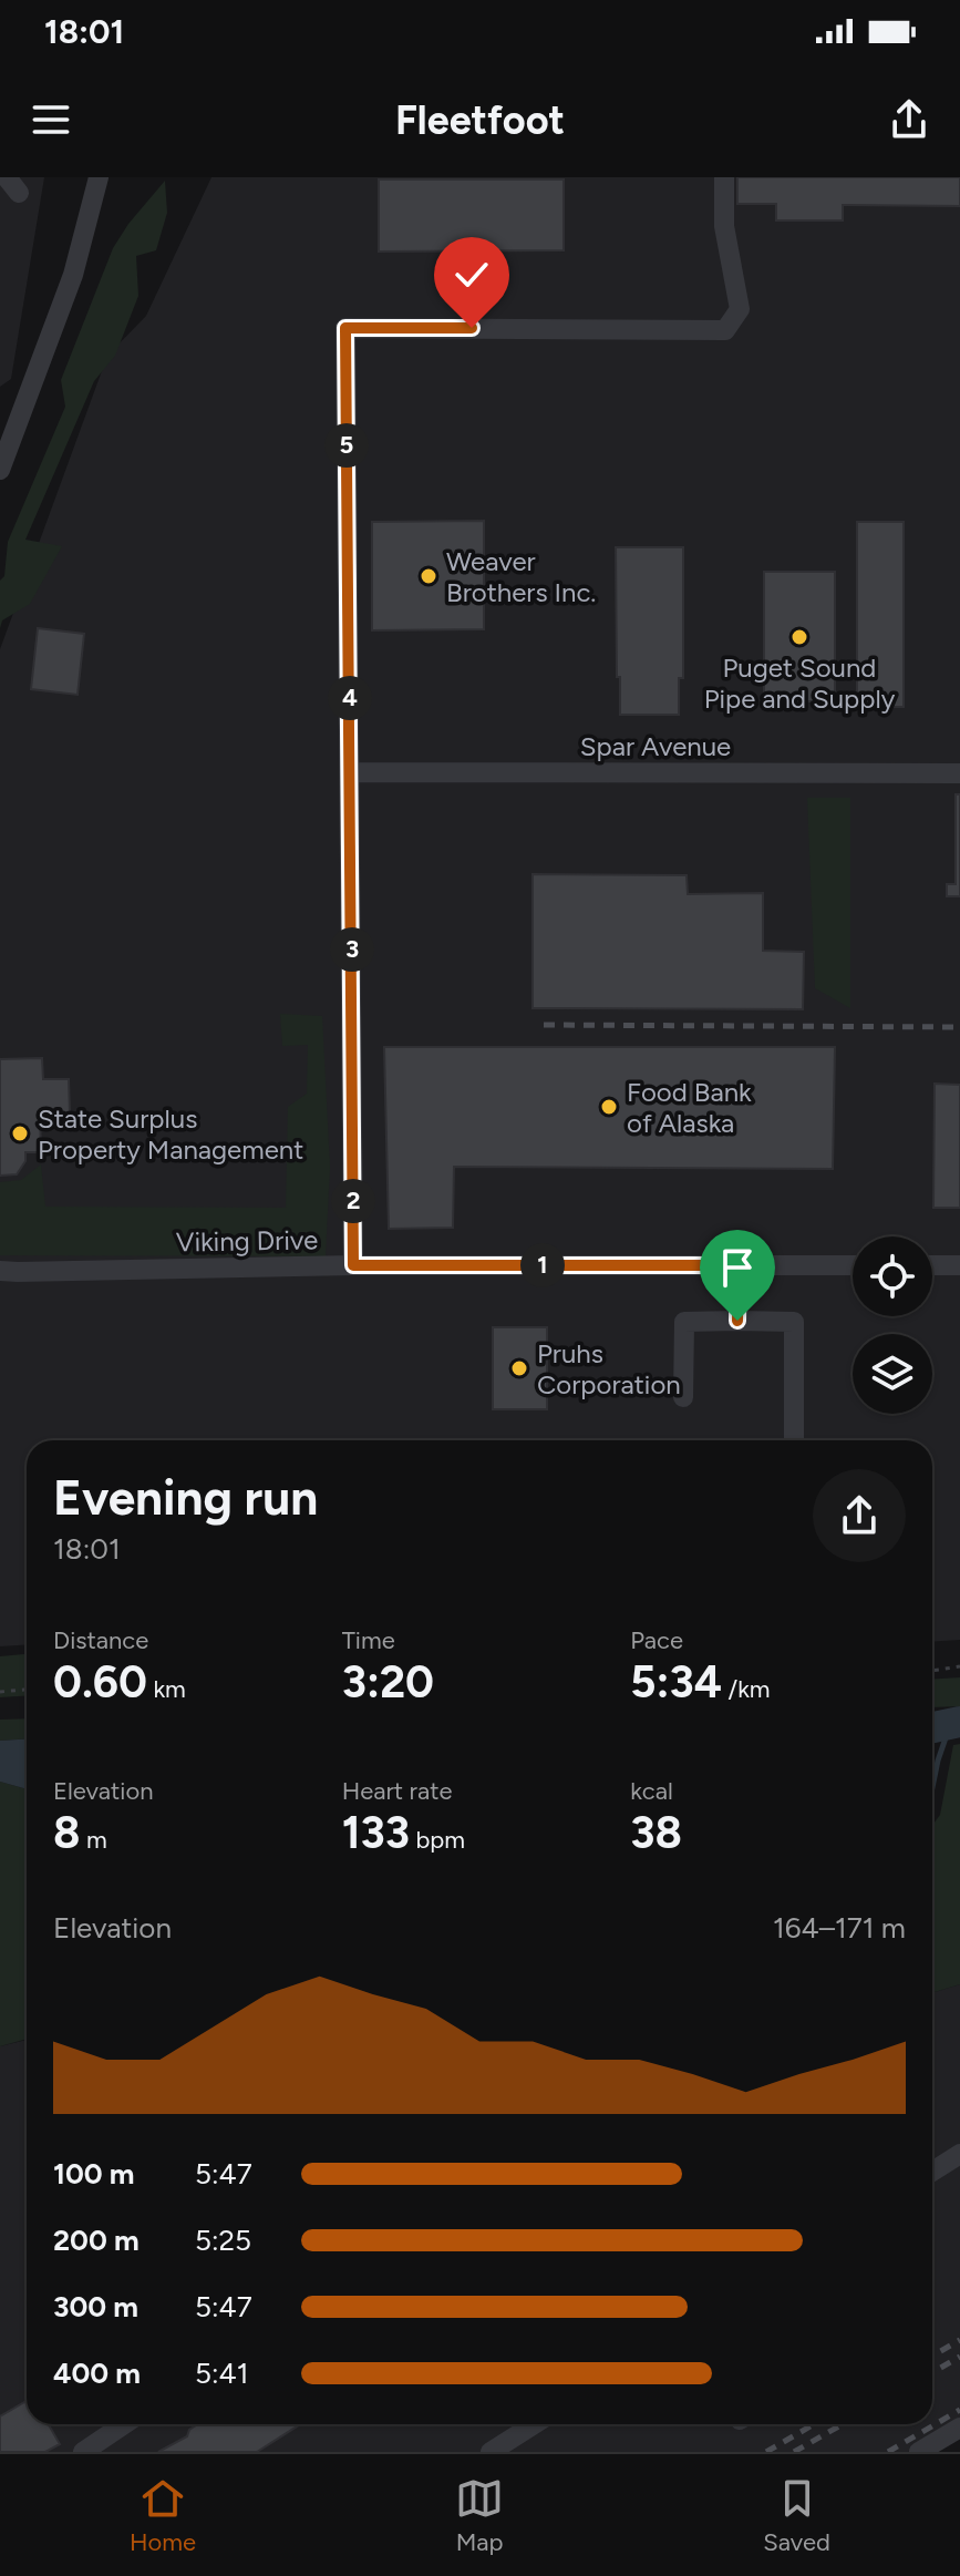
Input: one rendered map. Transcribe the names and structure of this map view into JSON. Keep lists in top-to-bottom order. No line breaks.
{"streets":{"street":["Spar Avenue","Viking Drive"]},"places":["Weaver Brothers Inc.","Puget Sound Pipe and Supply","Food Bank of Alaska","State Surplus Property Management","Pruhs Corporation"],"page":{"status":"18:01","header":"Fleetfoot","pins":["5","4","3","2","1"],"heading":["Evening run","18:01"],"stats":[["Distance","0.60 km"],["Time","3:20"],["Pace","5:34 /km"],["Elevation","8 m"],["Heart rate","133 bpm"],["kcal","38"]],"chart":["Elevation","164–171 m"],"list":[{"name":"100 m","note":"5:47"},{"name":"200 m","note":"5:25"},{"name":"300 m","note":"5:47"},{"name":"400 m","note":"5:41"}],"tabs":["Home","Map","Saved"]}}
